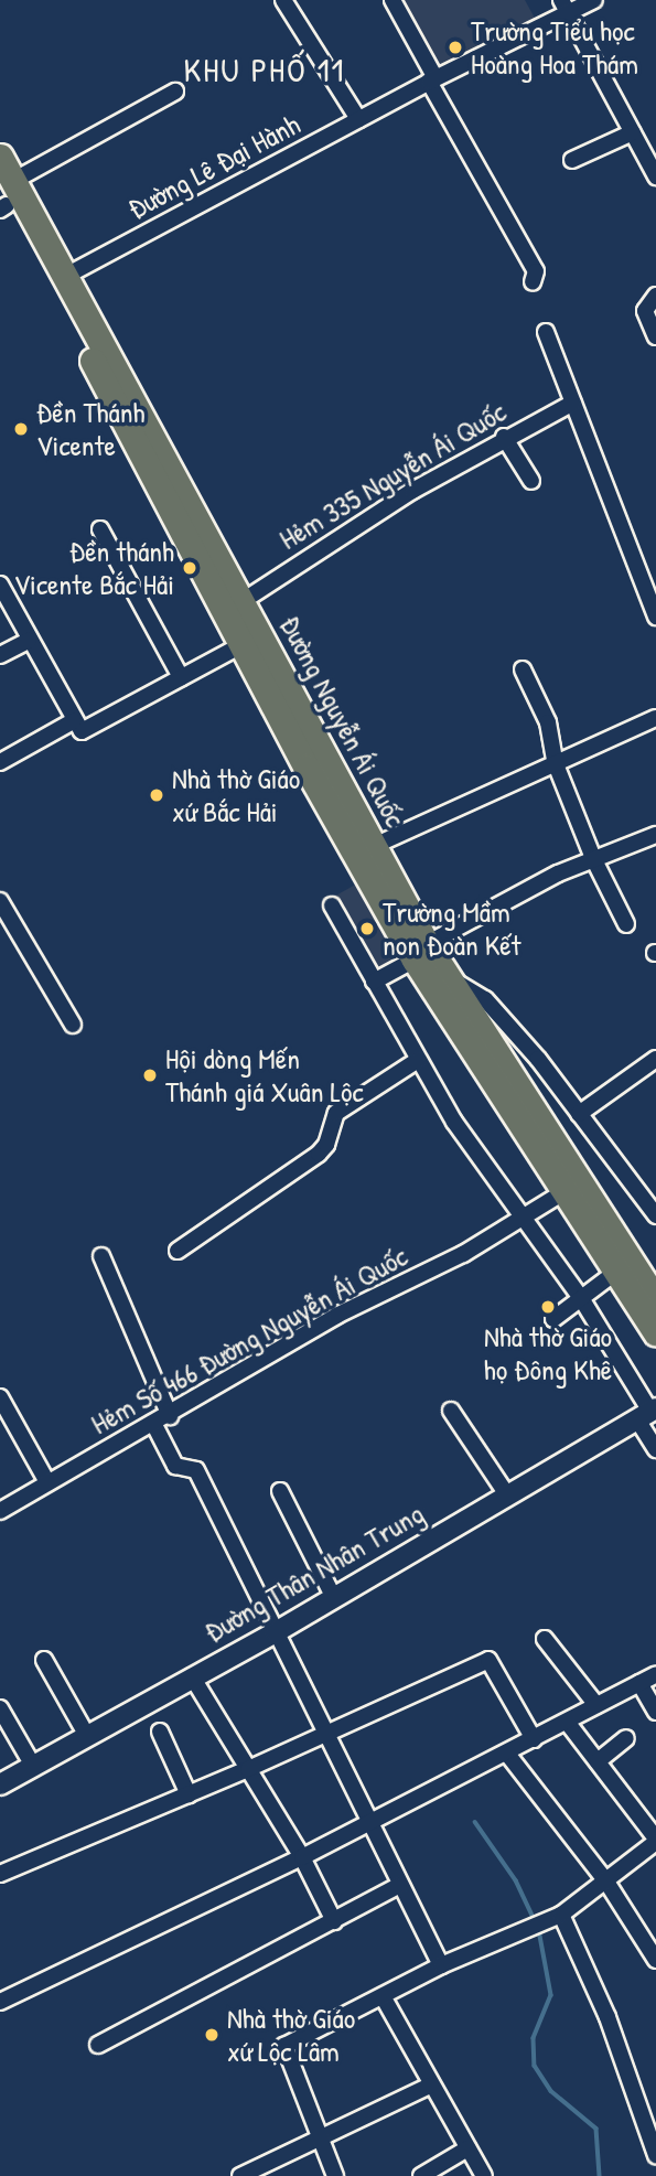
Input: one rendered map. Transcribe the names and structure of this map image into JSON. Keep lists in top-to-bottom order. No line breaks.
{"streets":{"main road":["Đường Nguyễn Ái Quốc"],"street":["Đường Lê Đại Hành","Hẻm 335 Nguyễn Ái Quốc","Hẻm Số 466 Đường Nguyễn Ái Quốc","Đường Thân Nhân Trung"]},"crossings":[["Đường Lê Đại Hành","Đường Nguyễn Ái Quốc"],["Hẻm 335 Nguyễn Ái Quốc","Đường Nguyễn Ái Quốc"],["Đường Nguyễn Ái Quốc","Hẻm Số 466 Đường Nguyễn Ái Quốc"]],"districts":["KHU PHỐ 11"],"places":["Trường Tiểu học Hoàng Hoa Thám","Đền Thánh Vicente","Đền thánh Vicente Bắc Hải","Nhà thờ Giáo xứ Bắc Hải","Trường Mầm non Đoàn Kết","Hội dòng Mến Thánh giá Xuân Lộc","Nhà thờ Giáo họ Đông Khê","Nhà thờ Giáo xứ Lộc Lâm"]}
